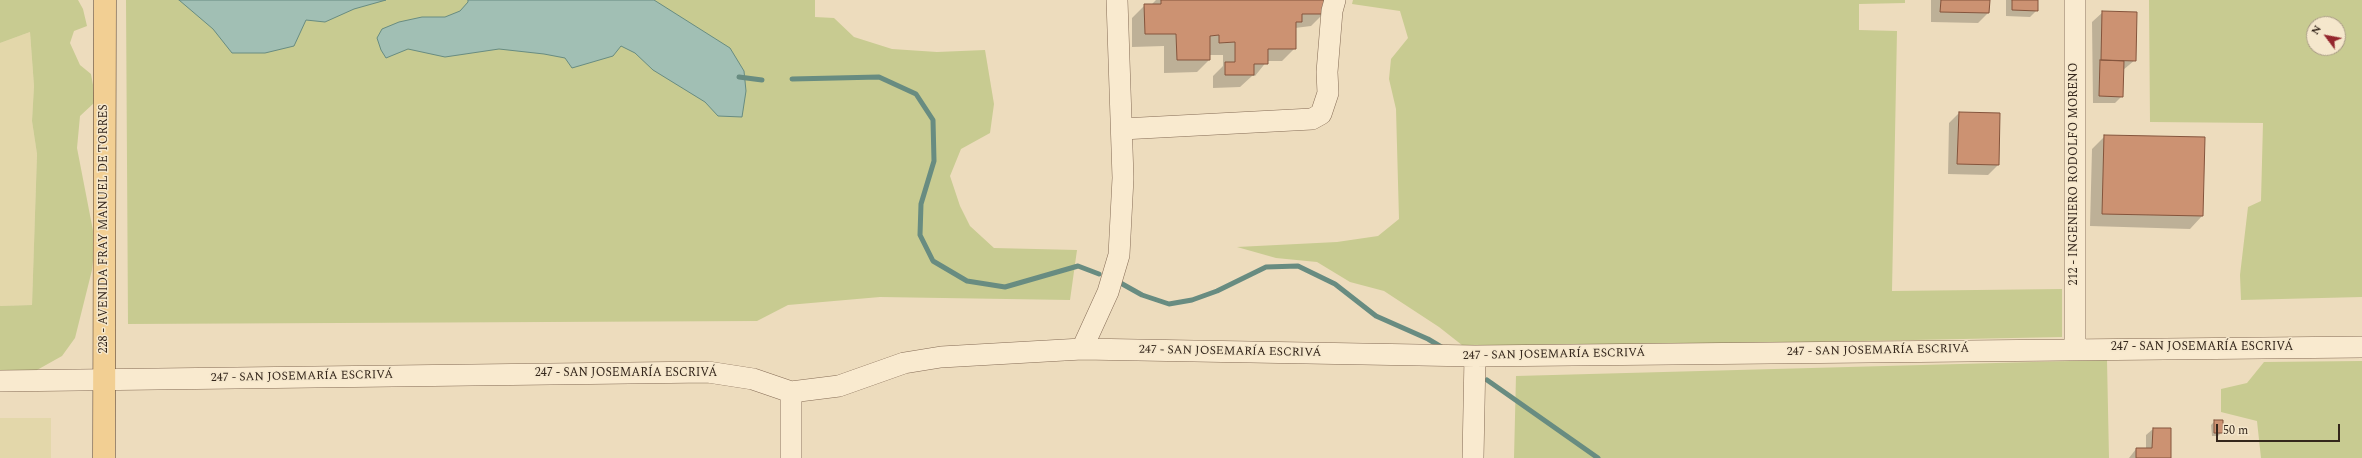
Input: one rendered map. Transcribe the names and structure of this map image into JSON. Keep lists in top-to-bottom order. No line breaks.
{"streets":{"main road":["228 - AVENIDA FRAY MANUEL DE TORRES"],"street":["212 - INGENIERO RODOLFO MORENO","247 - SAN JOSEMARÍA ESCRIVÁ"]},"crossings":[["212 - INGENIERO RODOLFO MORENO","247 - SAN JOSEMARÍA ESCRIVÁ"],["228 - AVENIDA FRAY MANUEL DE TORRES","247 - SAN JOSEMARÍA ESCRIVÁ"]],"scale_bar":"50 m","north":"top left"}
